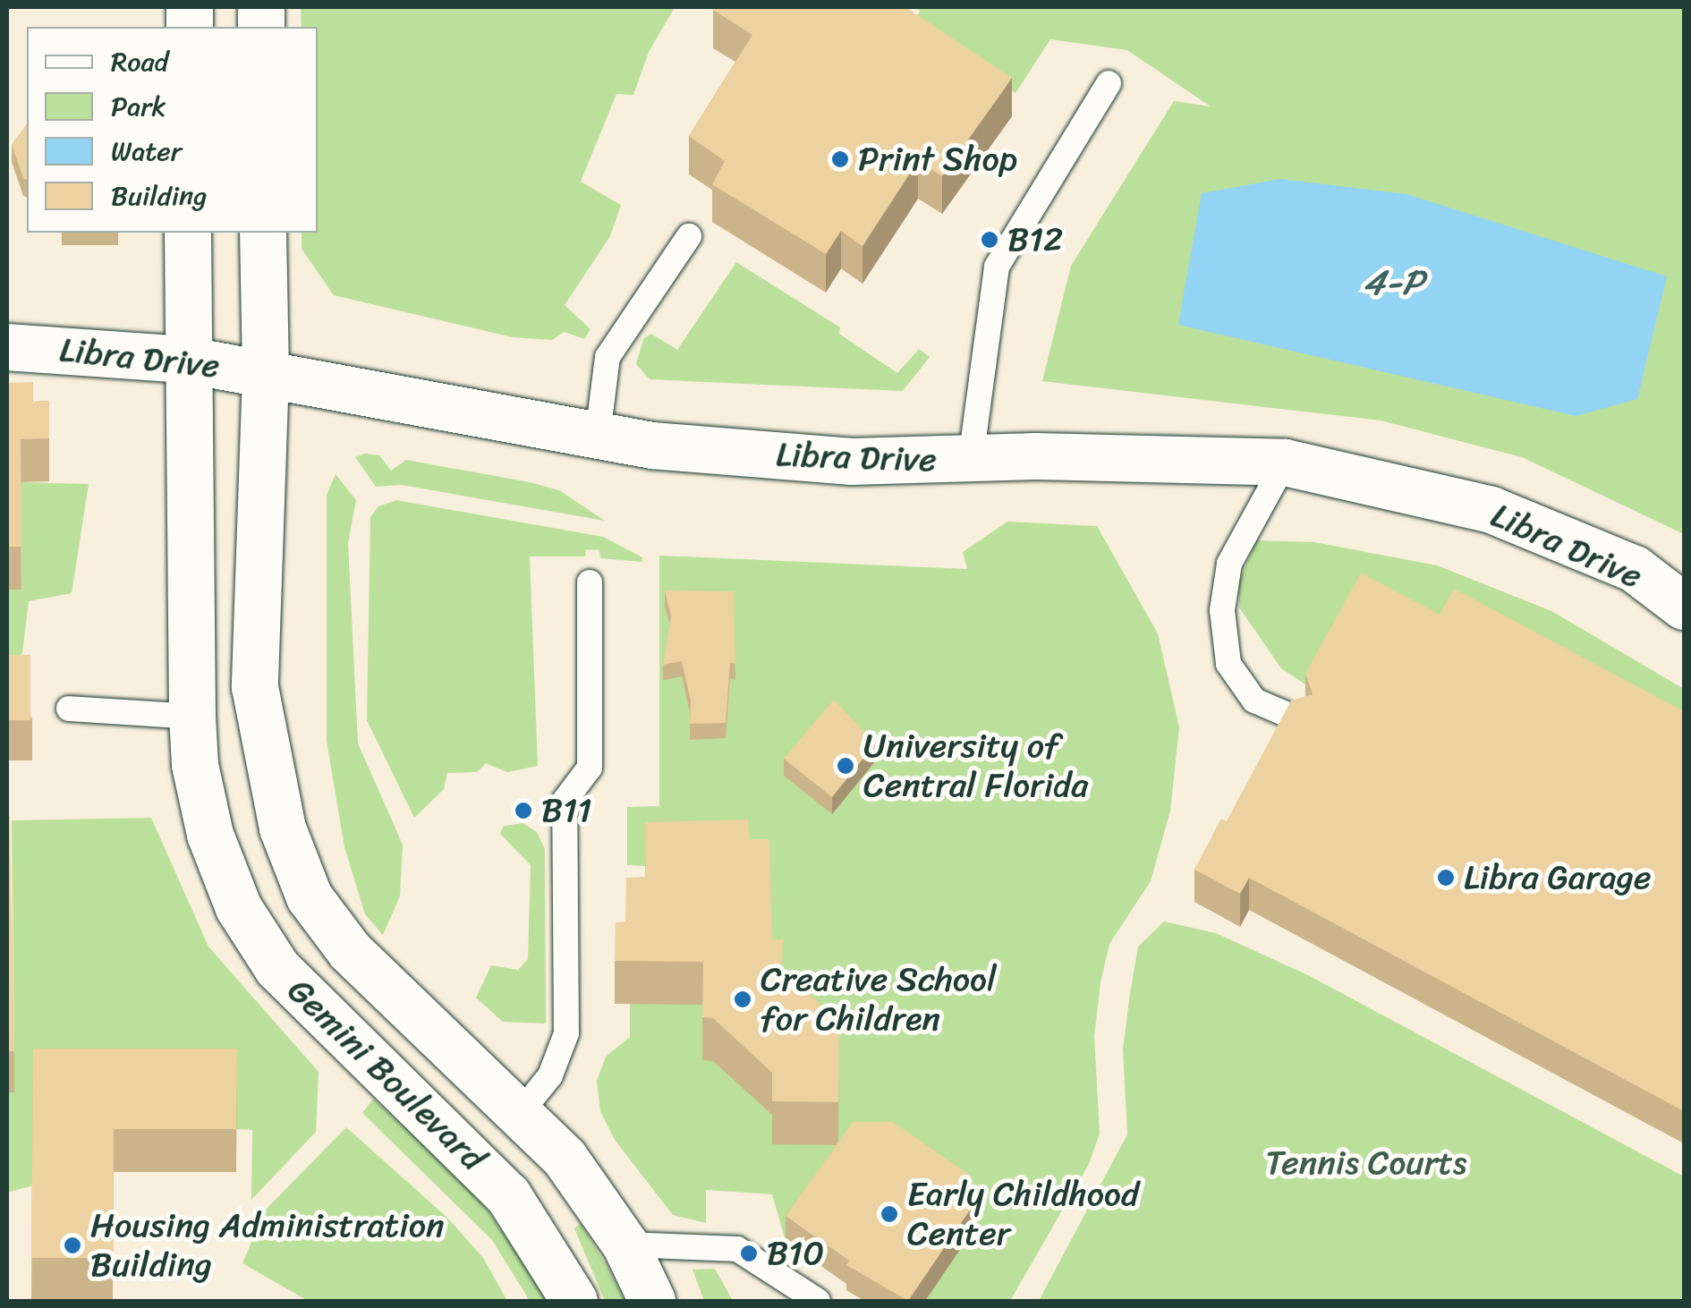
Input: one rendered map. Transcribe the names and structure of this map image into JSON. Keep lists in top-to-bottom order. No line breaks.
{"streets":{"street":["Libra Drive","Gemini Boulevard"]},"crossings":[["Libra Drive","Gemini Boulevard"]],"water":["4-P"],"parks":["Tennis Courts"],"places":["Print Shop","B12","University of Central Florida","B11","Libra Garage","Creative School for Children","Early Childhood Center","Housing Administration Building","B10"],"legend":["Road","Park","Water","Building"]}
